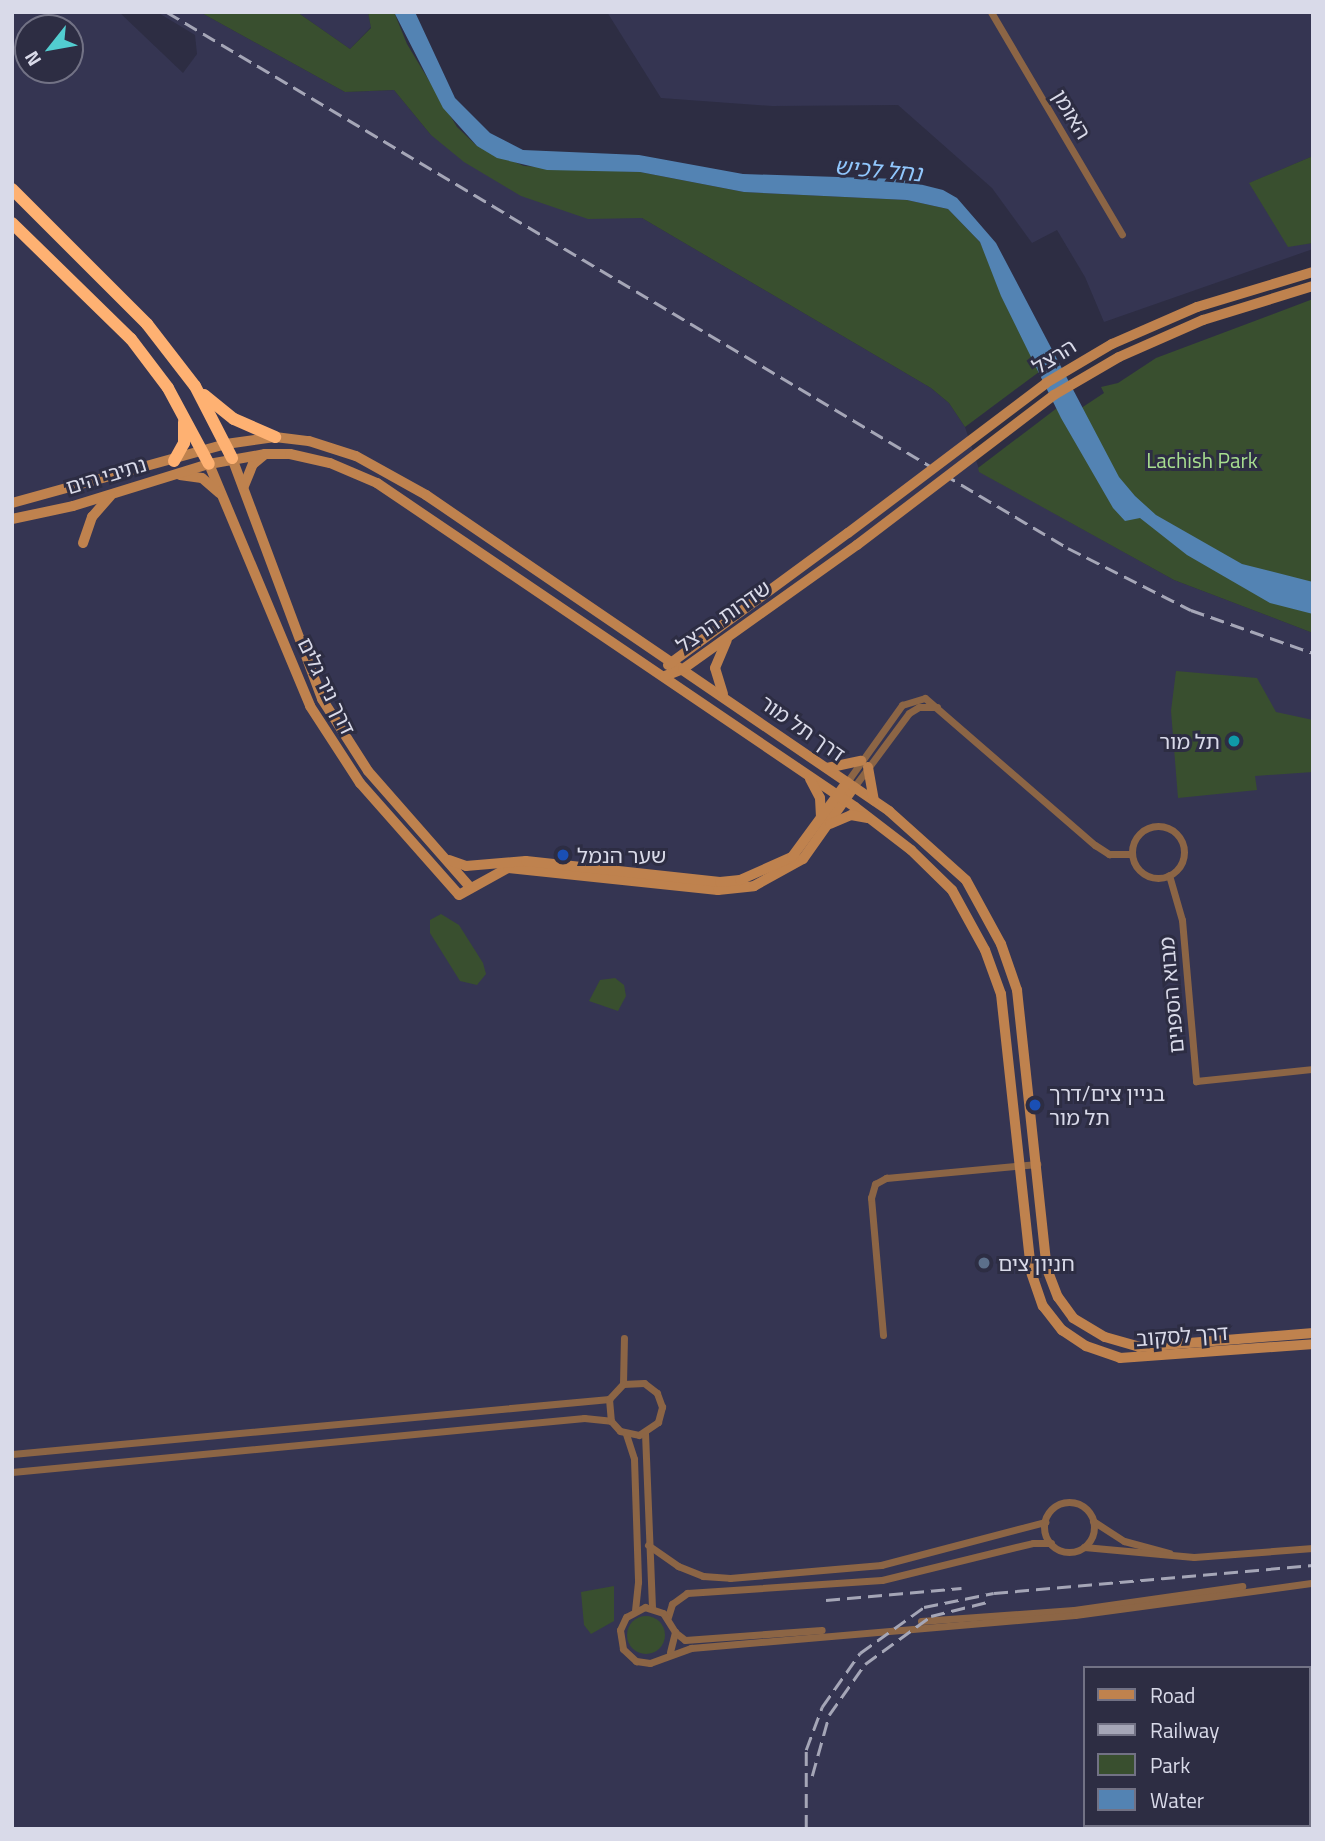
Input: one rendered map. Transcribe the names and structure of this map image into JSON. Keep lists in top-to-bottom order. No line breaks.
{"streets":{"street":["האומן","הרצל","נתיבי הים","שדרות הרצל","דרך ניר גלים","דרך תל מור","מבוא הספנים","דרך לסקוב"]},"crossings":[["הרצל","שדרות הרצל"],["נתיבי הים","דרך ניר גלים"],["נתיבי הים","דרך תל מור"],["שדרות הרצל","דרך תל מור"],["דרך ניר גלים","דרך תל מור"],["דרך תל מור","דרך לסקוב"]],"water":["נחל לכיש"],"parks":["Lachish Park"],"places":["תל מור","שער הנמל","בניין צים/דרך תל מור","חניון צים"],"legend":["Road","Railway","Park","Water"],"north":"bottom left"}
